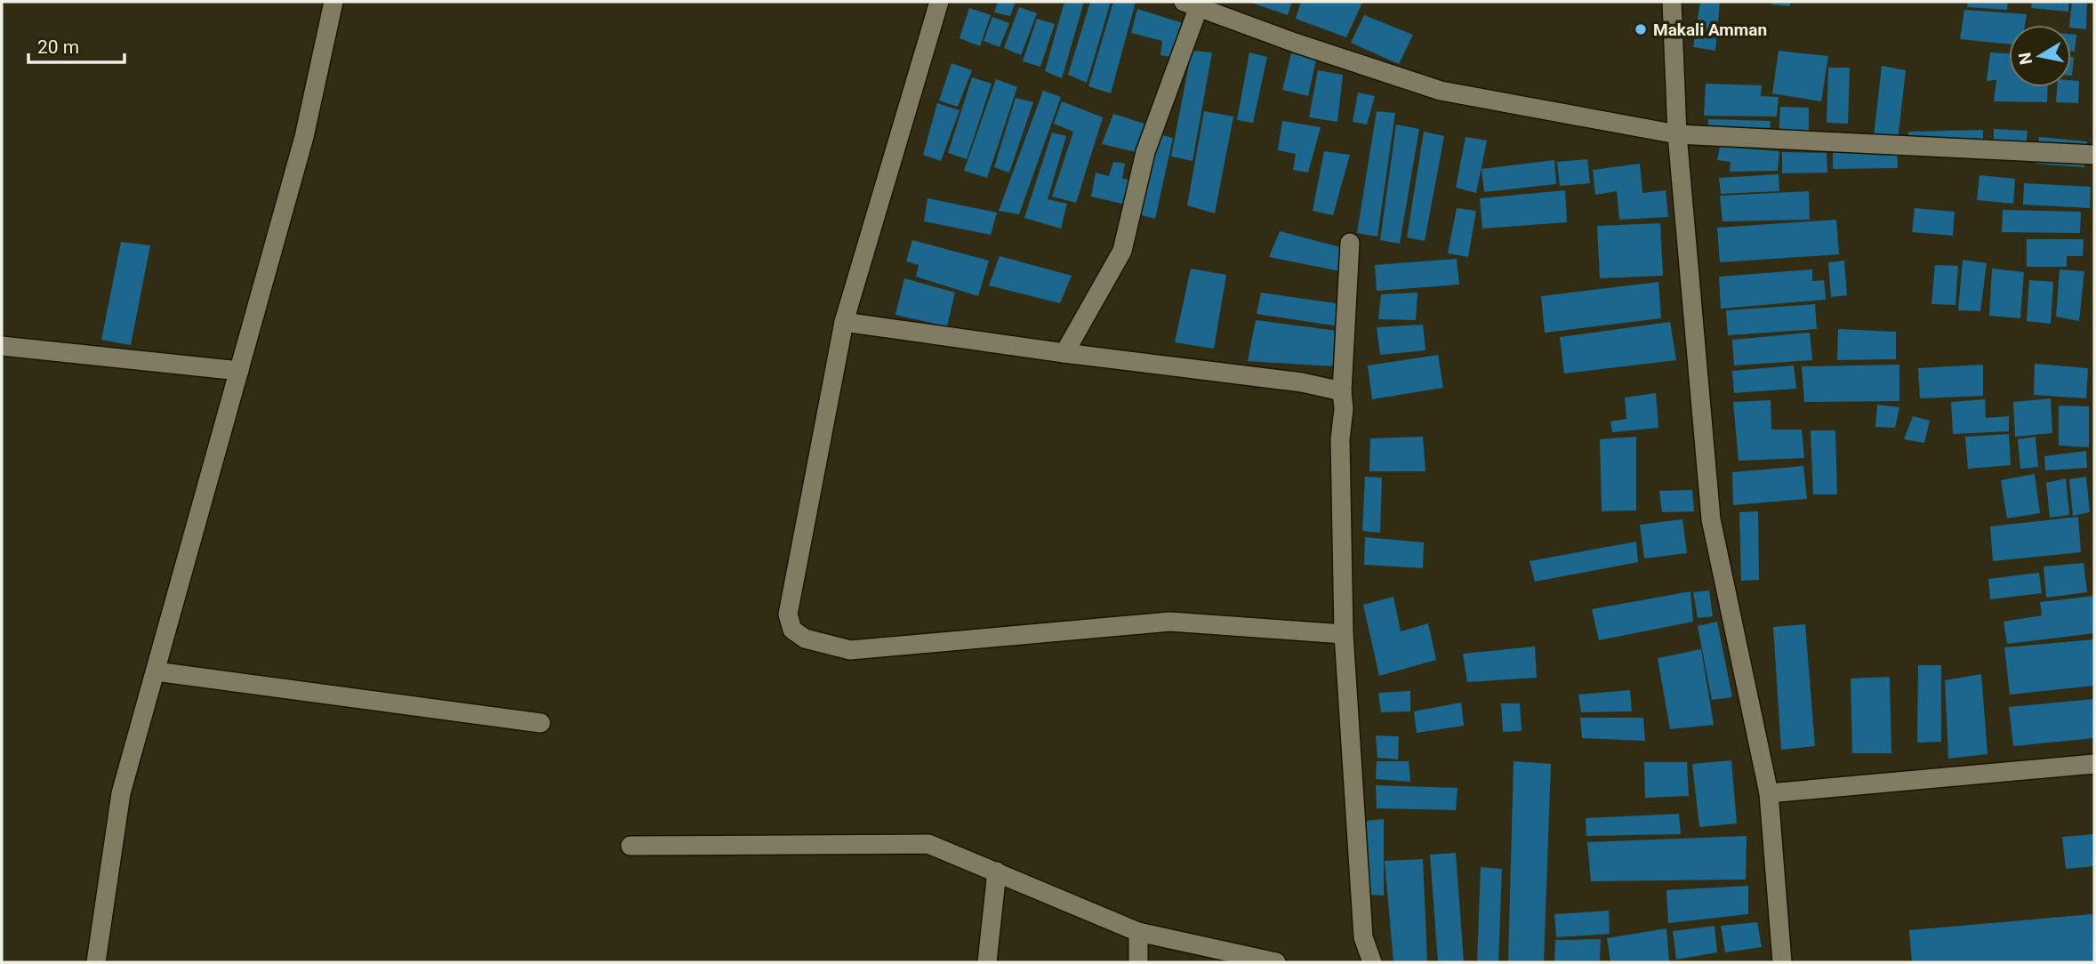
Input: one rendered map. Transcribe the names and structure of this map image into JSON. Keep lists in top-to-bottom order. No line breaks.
{"places":["Makali Amman"],"scale_bar":"20 m","north":"left"}
